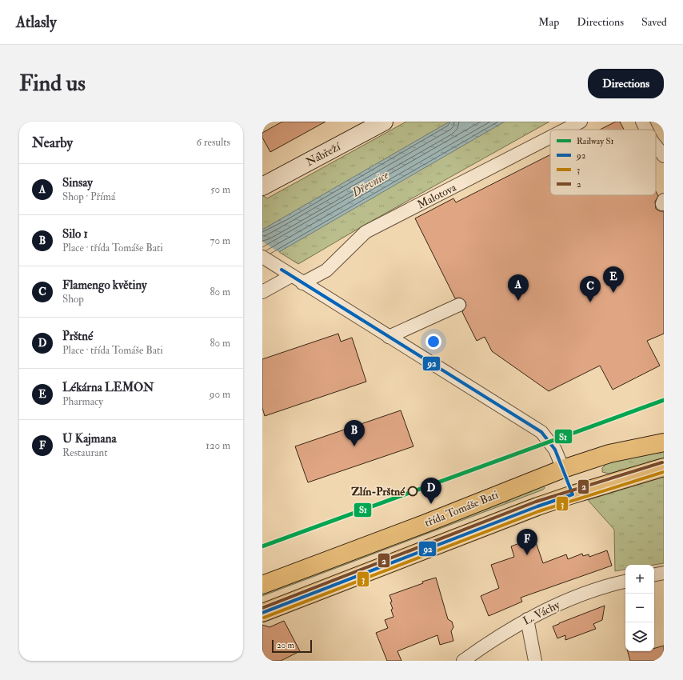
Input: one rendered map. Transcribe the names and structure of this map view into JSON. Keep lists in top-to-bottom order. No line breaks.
{"streets":{"main road":["třída Tomáše Bati"],"street":["Nábřeží","Malotova","L. Váchy"]},"water":["Dřevnice"],"places":["Zlín-Prštné"],"lines":["transit line 92","rail line S1","transit line 2","transit line 3"],"legend":["Railway S1","92","3","2"],"scale_bar":"20 m","page":{"header":"Atlasly","nav":["Map","Directions","Saved"],"buttons":"Directions","title":"Find us","heading":["Nearby","6 results"],"list":[{"mark":"A","name":"Sinsay","note":"Shop · Přímá","value":"50 m"},{"mark":"B","name":"Silo 1","note":"Place · třída Tomáše Bati","value":"70 m"},{"mark":"C","name":"Flamengo květiny","note":"Shop","value":"80 m"},{"mark":"D","name":"Prštné","note":"Place · třída Tomáše Bati","value":"80 m"},{"mark":"E","name":"Lékárna LEMON","note":"Pharmacy","value":"90 m"},{"mark":"F","name":"U Kajmana","note":"Restaurant","value":"120 m"}],"pins":["E","A","C","B","D","F"],"map_buttons":["+","−"],"scale":"20 m"}}
